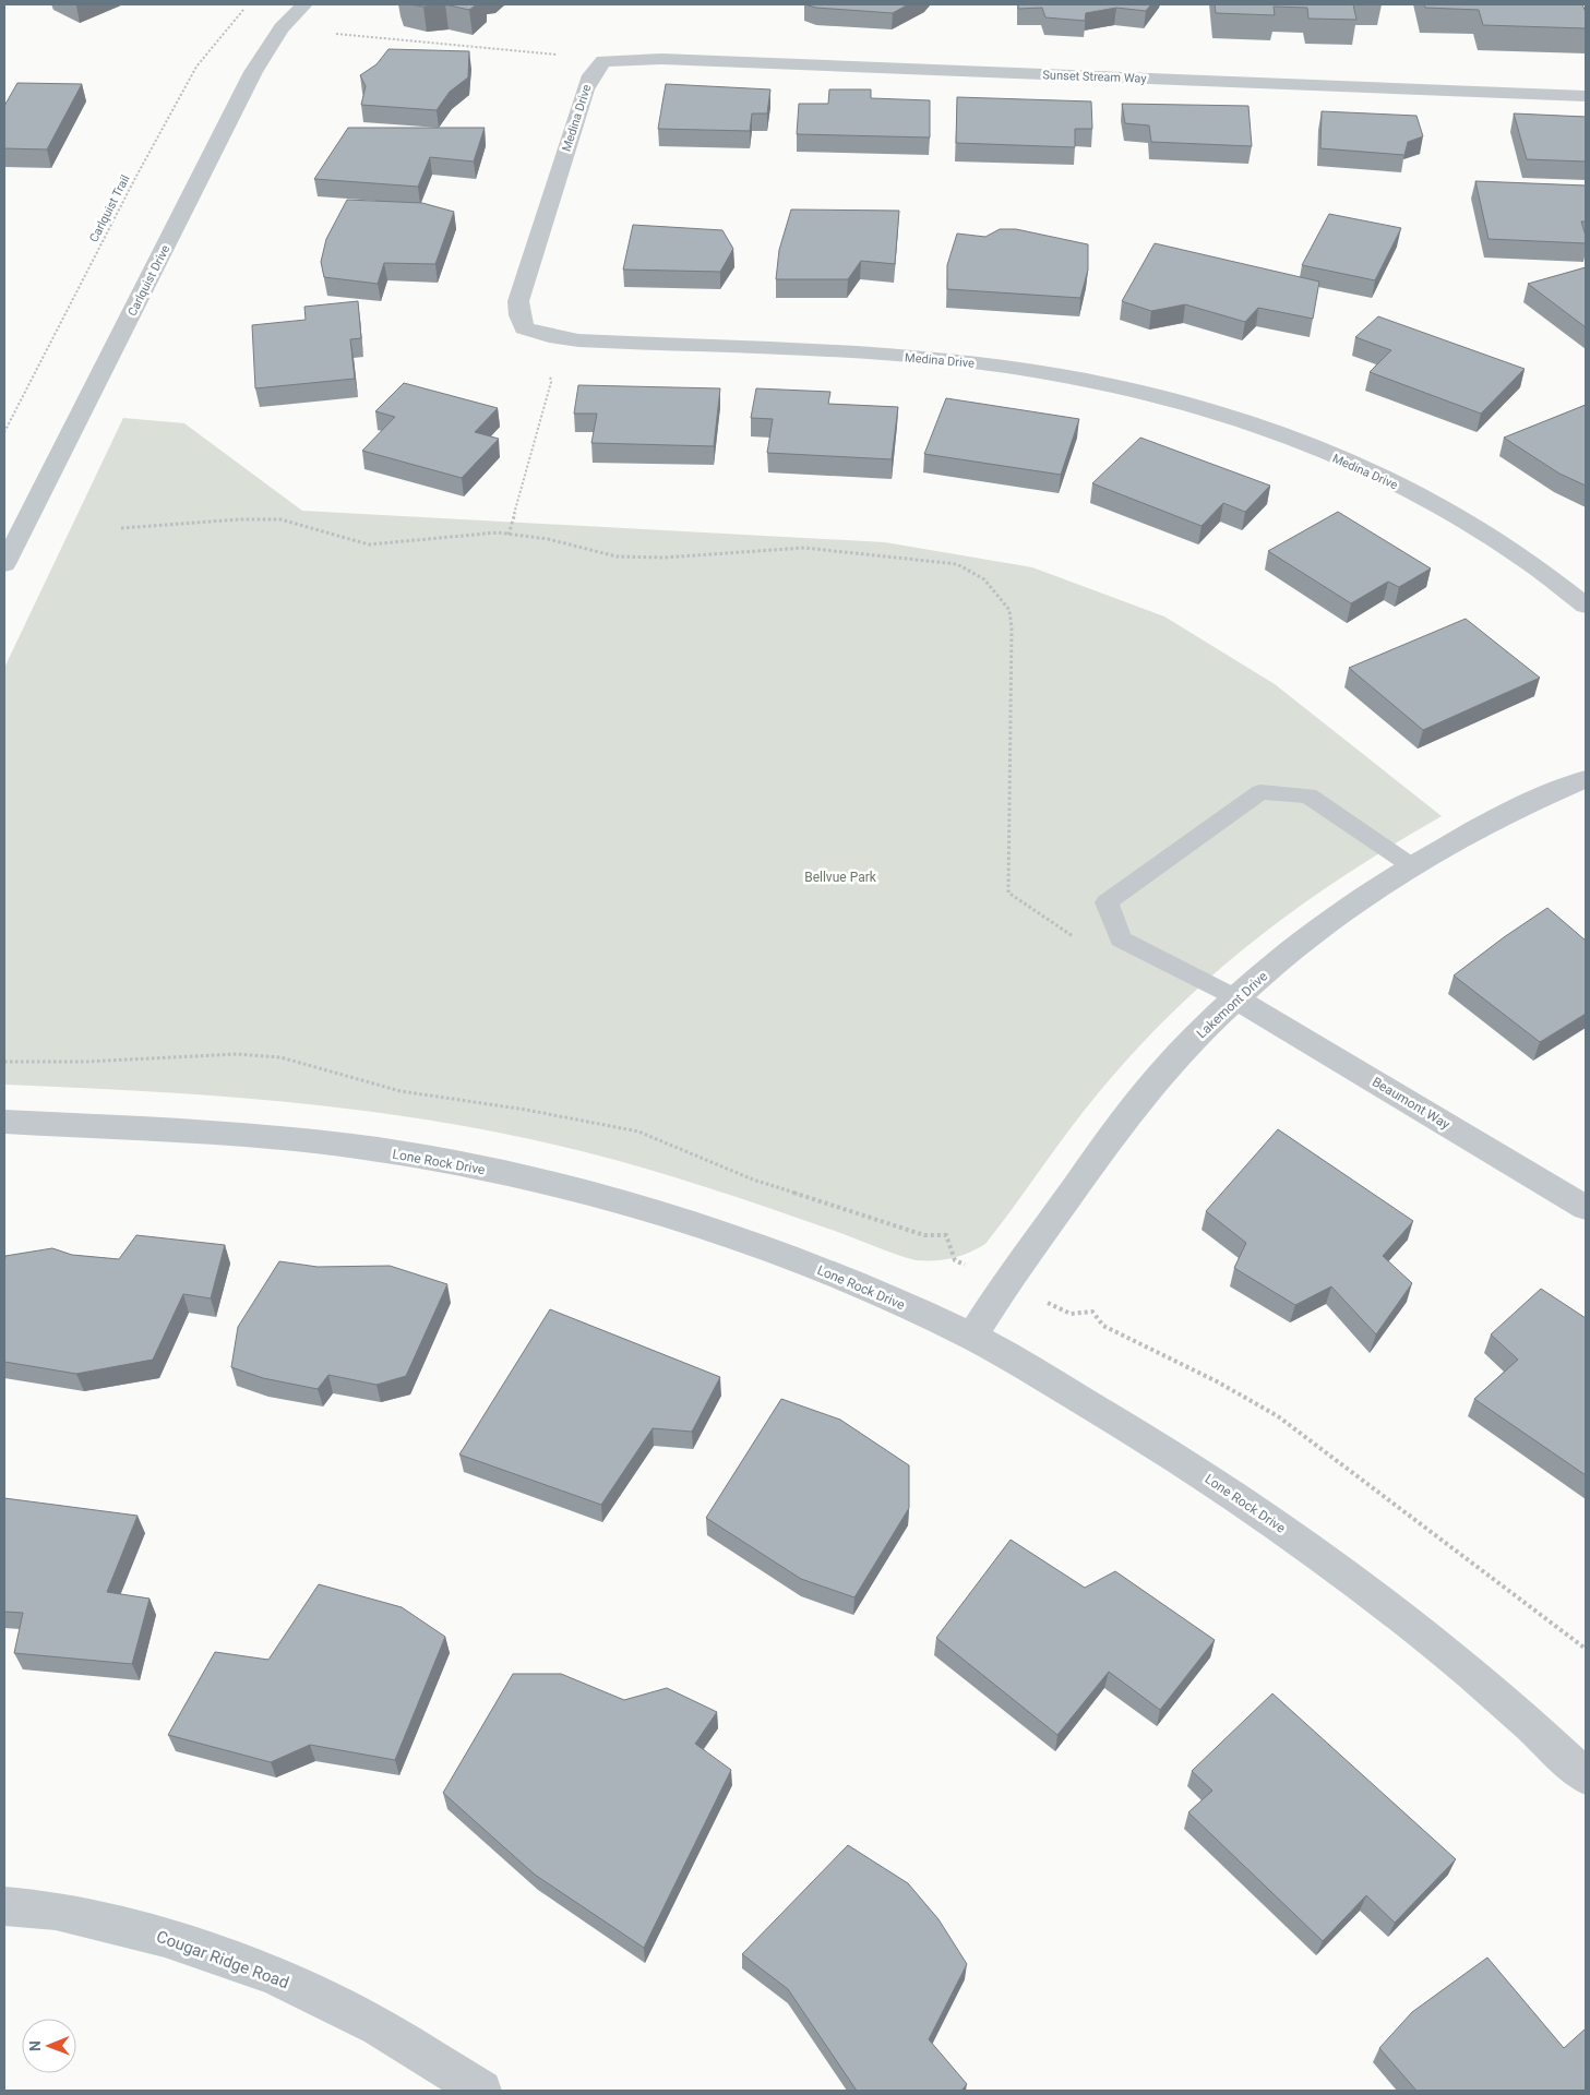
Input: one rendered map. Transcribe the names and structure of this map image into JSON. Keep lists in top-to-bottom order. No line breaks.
{"streets":{"street":["Sunset Stream Way","Medina Drive","Carlquist Drive","Lakemont Drive","Beaumont Way","Lone Rock Drive","Cougar Ridge Road"],"path":["Carlquist Trail"]},"crossings":[["Sunset Stream Way","Medina Drive"],["Lakemont Drive","Beaumont Way"],["Lakemont Drive","Lone Rock Drive"]],"parks":["Bellvue Park"],"north":"left"}
